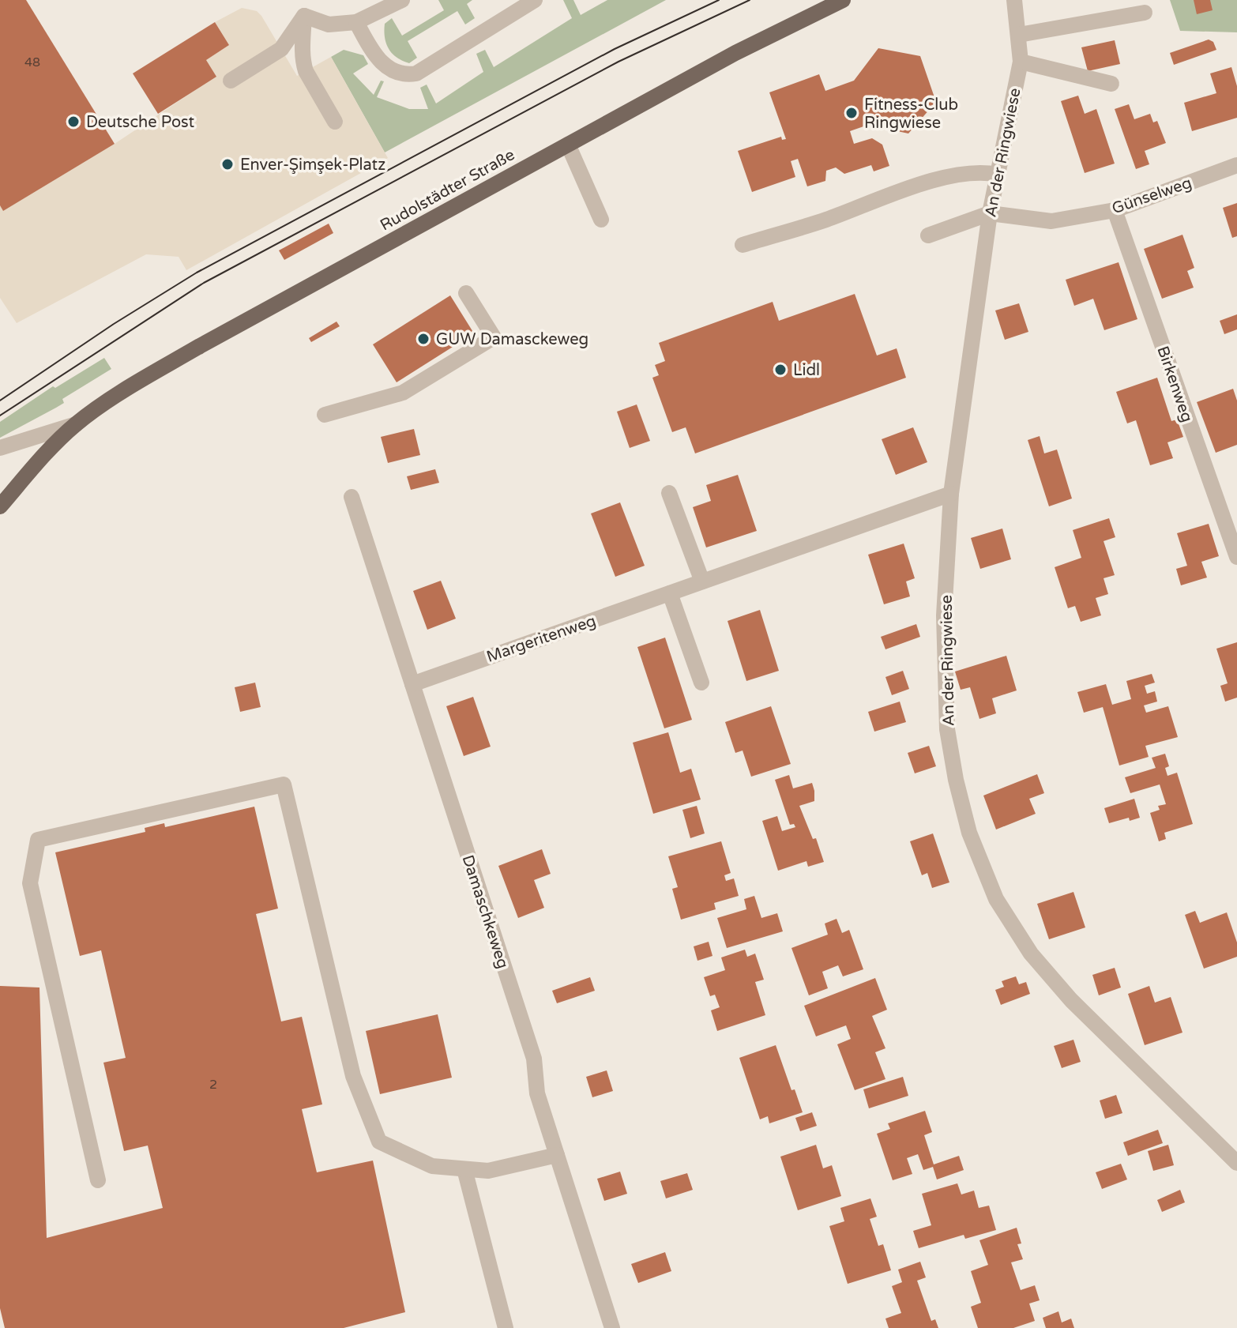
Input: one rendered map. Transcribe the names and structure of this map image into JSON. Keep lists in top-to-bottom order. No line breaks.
{"streets":{"main road":["Rudolstädter Straße"],"street":["An der Ringwiese","Günselweg","Birkenweg","Margeritenweg","Damaschkeweg"]},"crossings":[["An der Ringwiese","Günselweg"],["An der Ringwiese","Margeritenweg"],["Günselweg","Birkenweg"],["Margeritenweg","Damaschkeweg"]],"places":["Fitness-Club Ringwiese","Deutsche Post","Enver-Şimşek-Platz","GUW Damasckeweg","Lidl"],"house_numbers":["48","2"]}
